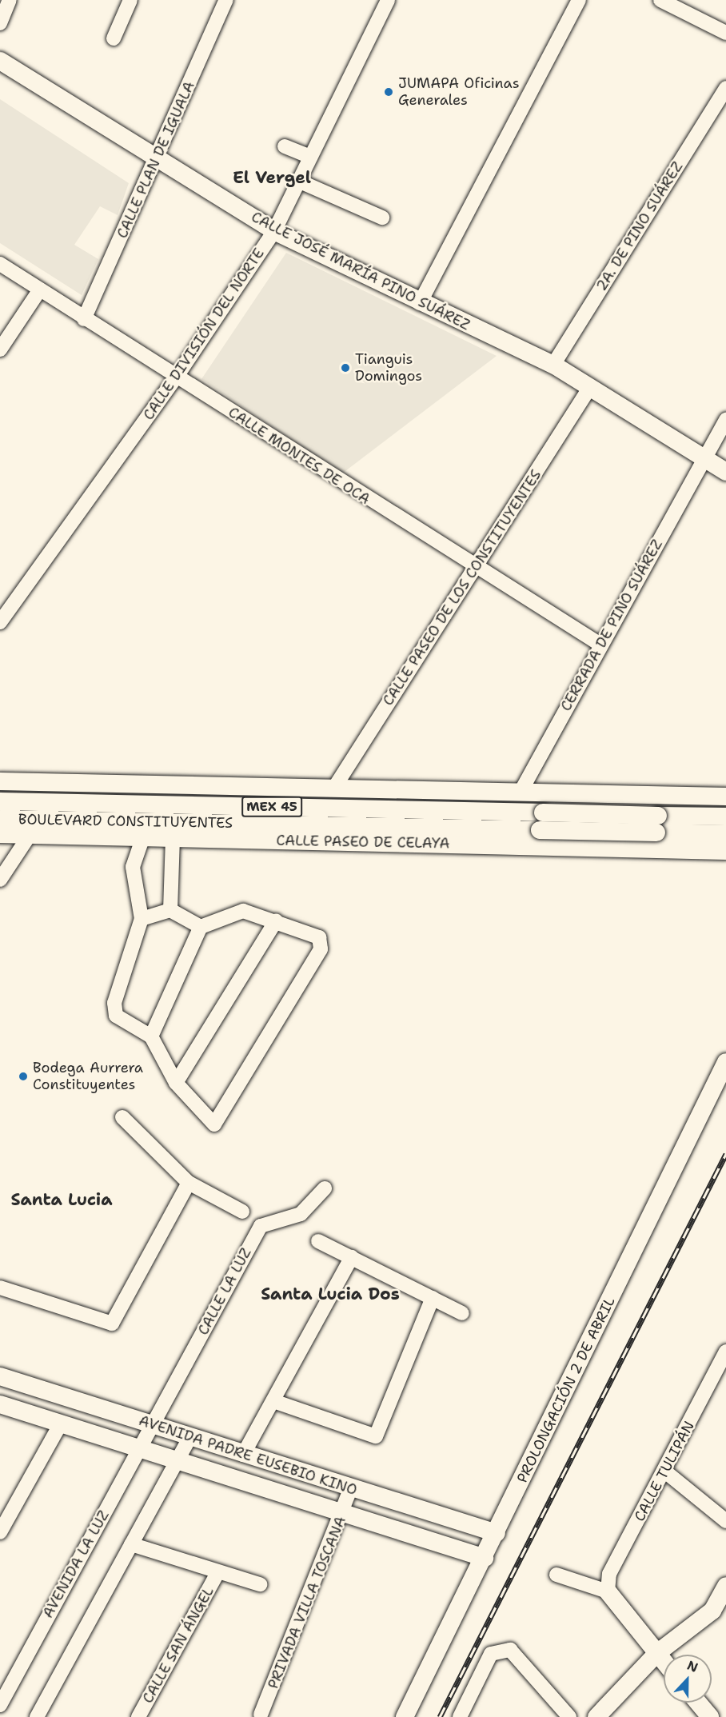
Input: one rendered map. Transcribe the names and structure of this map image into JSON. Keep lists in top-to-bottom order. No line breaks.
{"streets":{"main road":["CALLE JOSÉ MARÍA PINO SUÁREZ","MEX 45","BOULEVARD CONSTITUYENTES","CALLE PASEO DE CELAYA","PROLONGACIÓN 2 DE ABRIL","AVENIDA PADRE EUSEBIO KINO"],"street":["CALLE PLAN DE IGUALA","2A. DE PINO SUÁREZ","CALLE DIVISIÓN DEL NORTE","CALLE MONTES DE OCA","CALLE PASEO DE LOS CONSTITUYENTES","CERRADA DE PINO SUÁREZ","CALLE LA LUZ","CALLE TULIPÁN","AVENIDA LA LUZ","PRIVADA VILLA TOSCANA","CALLE SAN ÁNGEL"]},"crossings":[["CALLE PLAN DE IGUALA","CALLE JOSÉ MARÍA PINO SUÁREZ"],["CALLE PLAN DE IGUALA","CALLE MONTES DE OCA"],["2A. DE PINO SUÁREZ","CALLE JOSÉ MARÍA PINO SUÁREZ"],["CALLE JOSÉ MARÍA PINO SUÁREZ","CALLE DIVISIÓN DEL NORTE"],["CALLE JOSÉ MARÍA PINO SUÁREZ","CALLE PASEO DE LOS CONSTITUYENTES"],["CALLE JOSÉ MARÍA PINO SUÁREZ","CERRADA DE PINO SUÁREZ"],["CALLE DIVISIÓN DEL NORTE","CALLE MONTES DE OCA"],["CALLE MONTES DE OCA","CALLE PASEO DE LOS CONSTITUYENTES"],["CALLE MONTES DE OCA","CERRADA DE PINO SUÁREZ"],["MEX 45","BOULEVARD CONSTITUYENTES"],["CALLE LA LUZ","AVENIDA PADRE EUSEBIO KINO"],["CALLE LA LUZ","AVENIDA LA LUZ"],["PROLONGACIÓN 2 DE ABRIL","AVENIDA PADRE EUSEBIO KINO"],["AVENIDA PADRE EUSEBIO KINO","AVENIDA LA LUZ"],["AVENIDA PADRE EUSEBIO KINO","PRIVADA VILLA TOSCANA"]],"districts":["El Vergel","Santa Lucia","Santa Lucia Dos"],"places":["JUMAPA Oficinas Generales","Tianguis Domingos","Bodega Aurrera Constituyentes"],"north":"top"}
